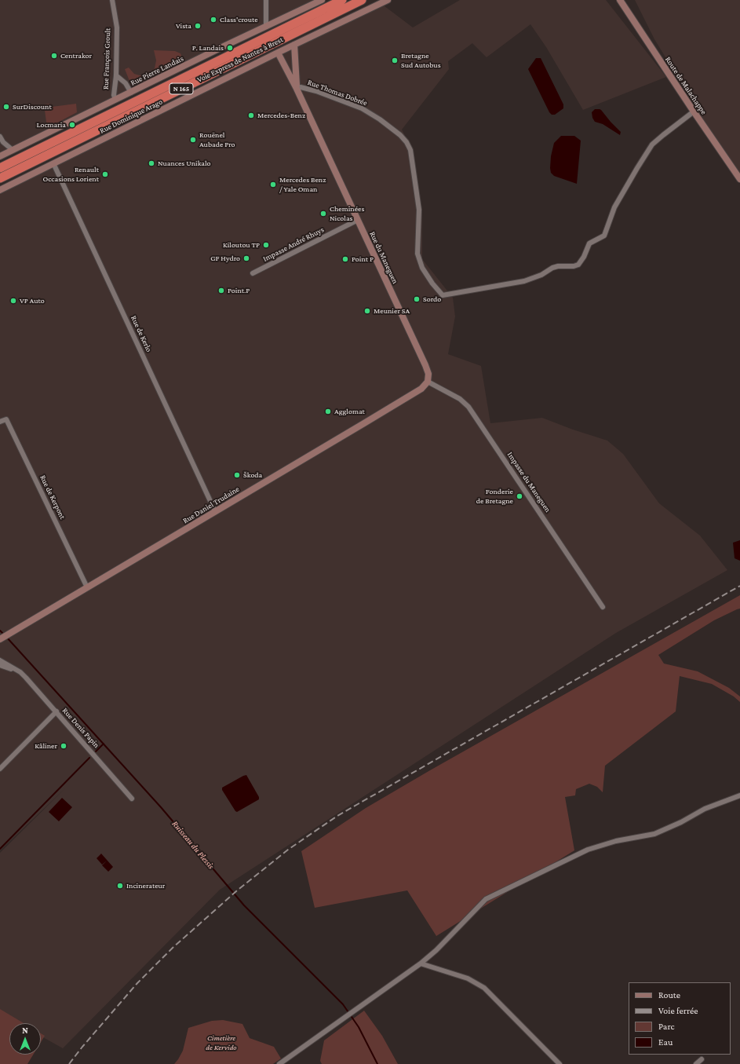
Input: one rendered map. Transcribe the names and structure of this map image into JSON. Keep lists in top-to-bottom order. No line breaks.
{"streets":{"highway":["Voie Express de Nantes à Brest","N 165"],"street":["Rue François Groult","Rue Pierre Landais","Route de Malachappe","Rue Thomas Dobrée","Rue Dominique Arago","Impasse André Rhuys","Rue du Maneguen","Rue de Kerlo","Impasse du Maneguen","Rue de Kerpont","Rue Daniel Trudaine","Rue Denis Papin"]},"crossings":[["Rue François Groult","Rue Pierre Landais"],["Route de Malachappe","Rue Thomas Dobrée"],["Rue Thomas Dobrée","Rue du Maneguen"],["Rue Dominique Arago","Rue du Maneguen"],["Rue Dominique Arago","Rue de Kerlo"],["Impasse André Rhuys","Rue du Maneguen"],["Rue du Maneguen","Impasse du Maneguen"],["Rue du Maneguen","Rue Daniel Trudaine"],["Rue de Kerlo","Rue Daniel Trudaine"],["Impasse du Maneguen","Rue Daniel Trudaine"],["Rue de Kerpont","Rue Daniel Trudaine"]],"water":["Ruisseau du Plessis"],"parks":["Cimetière de Kervido"],"places":["Class'croute","Vista","P. Landais","Centrakor","Bretagne Sud Autobus","SurDiscount","Mercedes-Benz","Locmaria","Rouënel Aubade Pro","Nuances Unikalo","Renault Occasions Lorient","Mercedes Benz / Yale Oman","Cheminées Nicolas","Kiloutou TP","GF Hydro","Point P","Point.P","Sordo","VP Auto","Meunier SA","Agglomat","Škoda","Fonderie de Bretagne","Kâliner","Incinerateur"],"legend":["Route","Voie ferrée","Parc","Eau"],"north":"top"}
